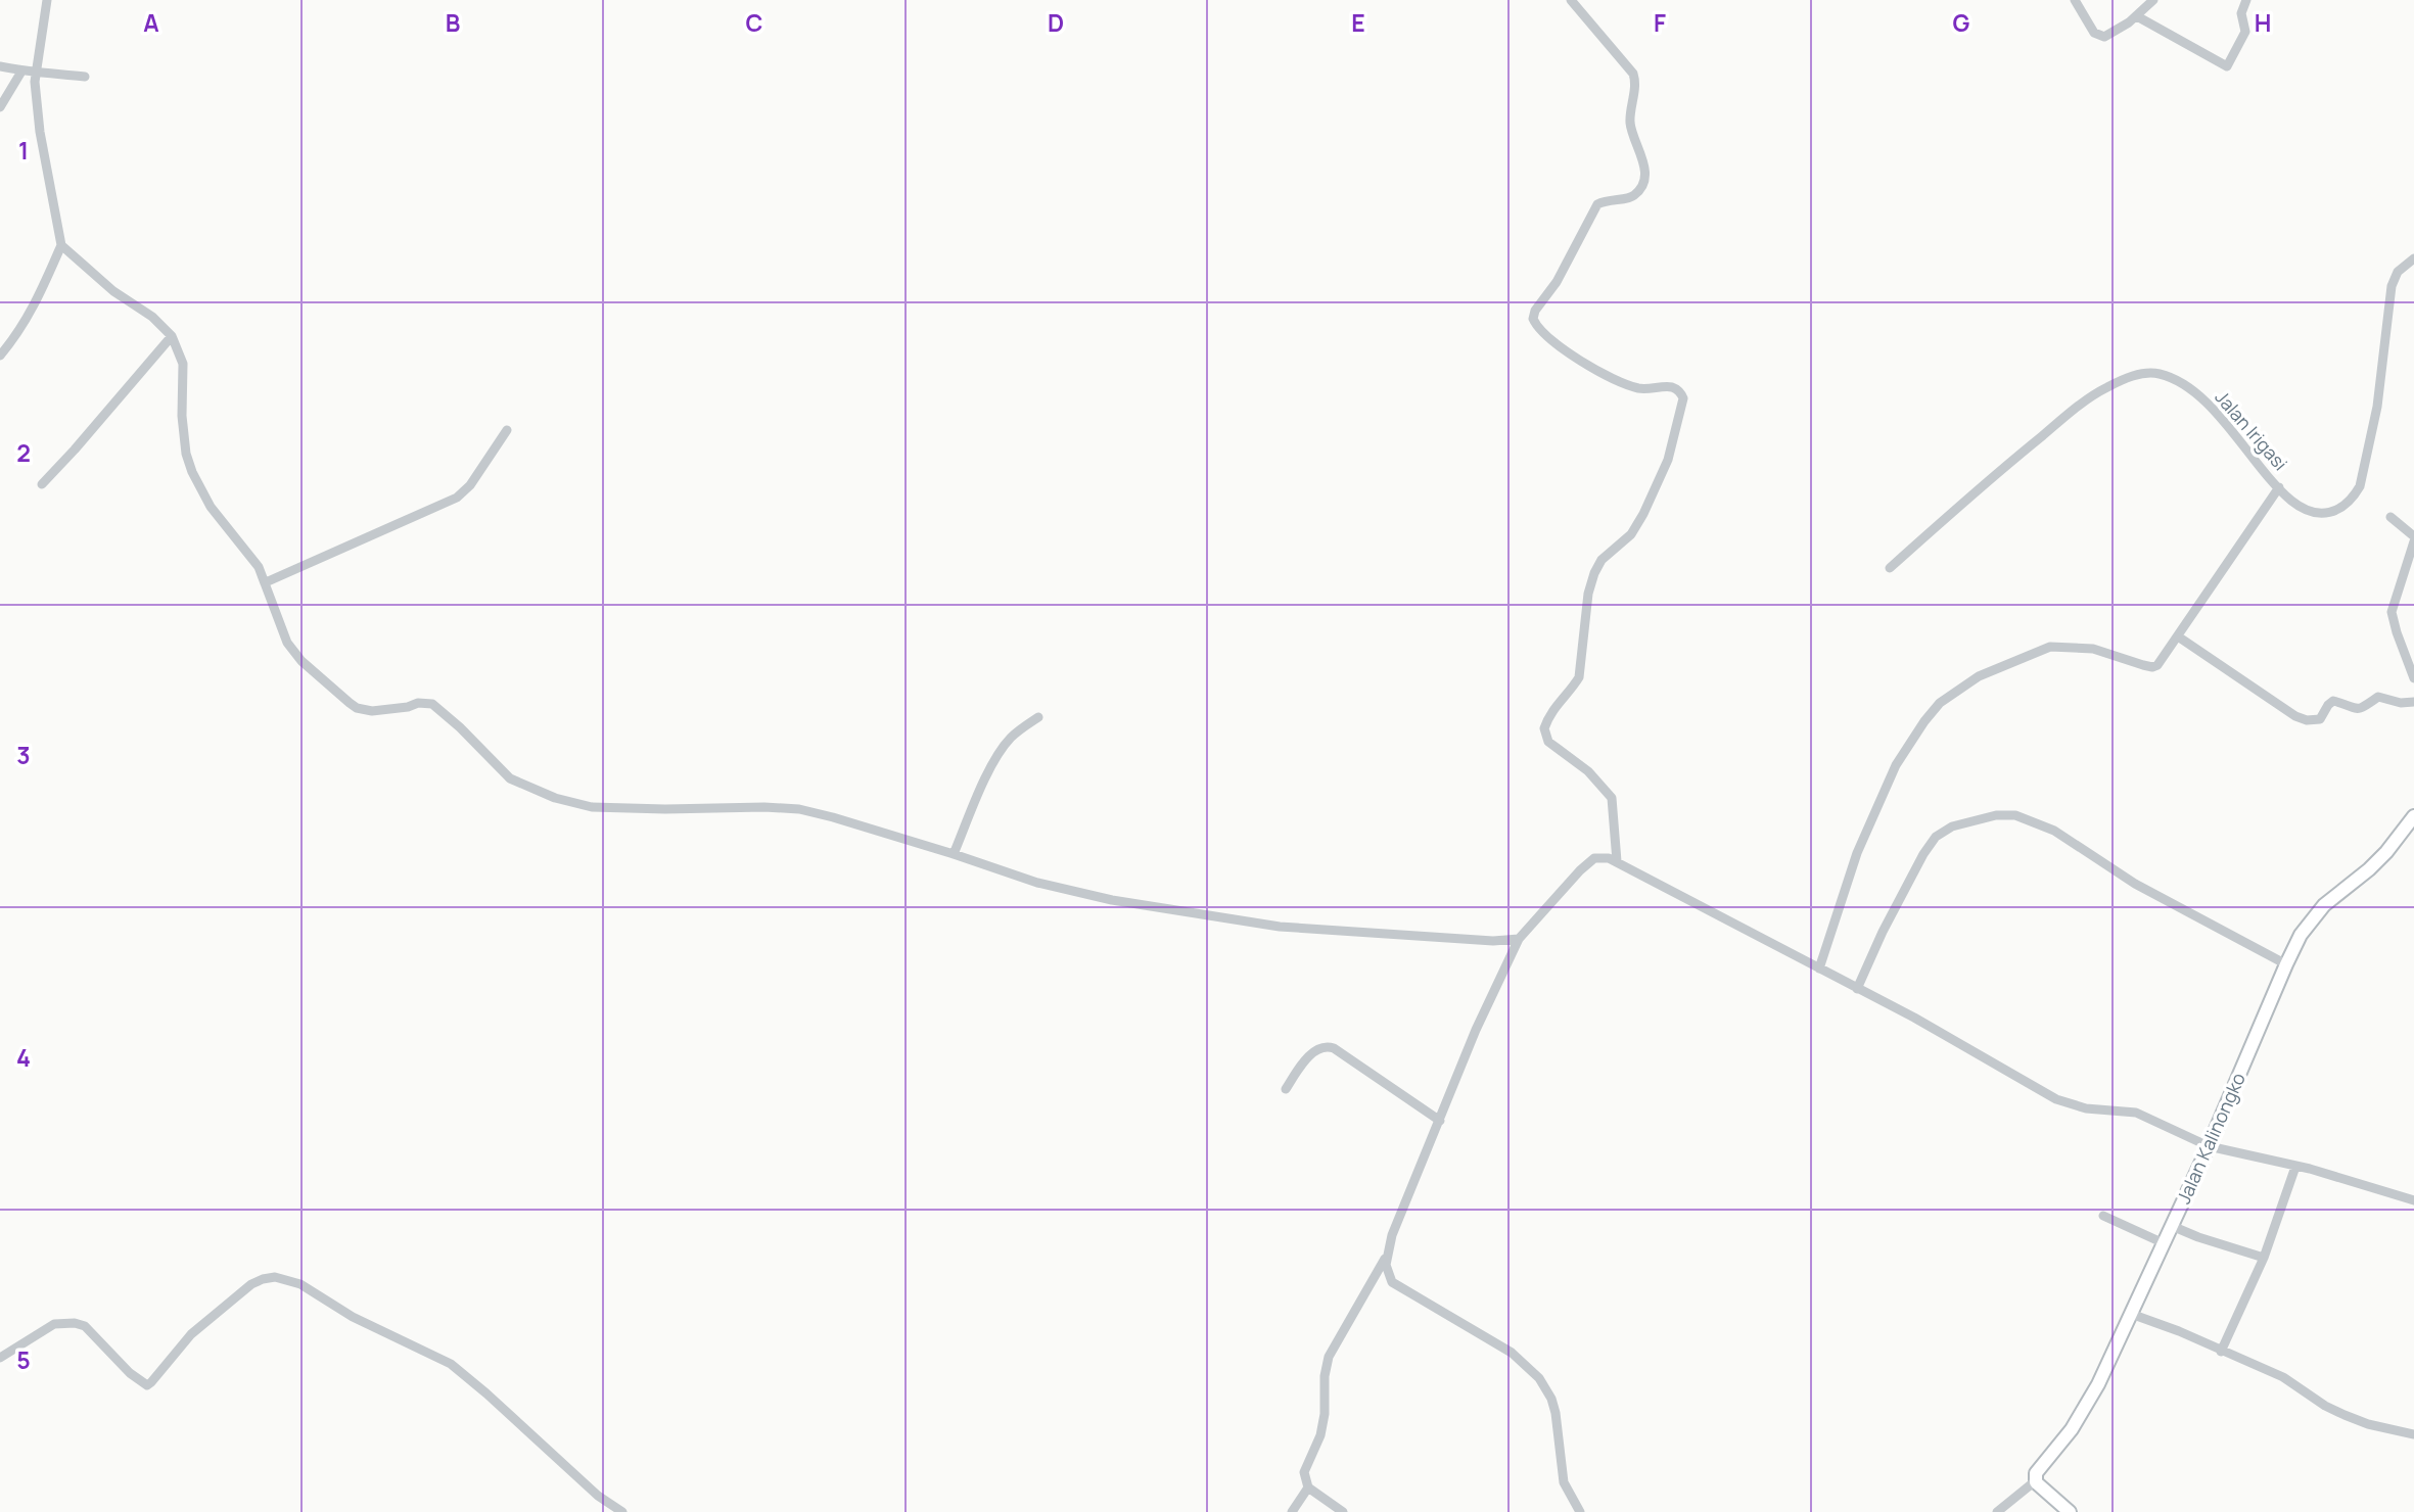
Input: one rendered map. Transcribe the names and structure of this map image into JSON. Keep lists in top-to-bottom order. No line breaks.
{"streets":{"street":["Jalan Irigasi","Jalan Kalinongko"]},"grid":{"columns":["A","B","C","D","E","F","G","H"],"rows":["1","2","3","4","5"]}}
